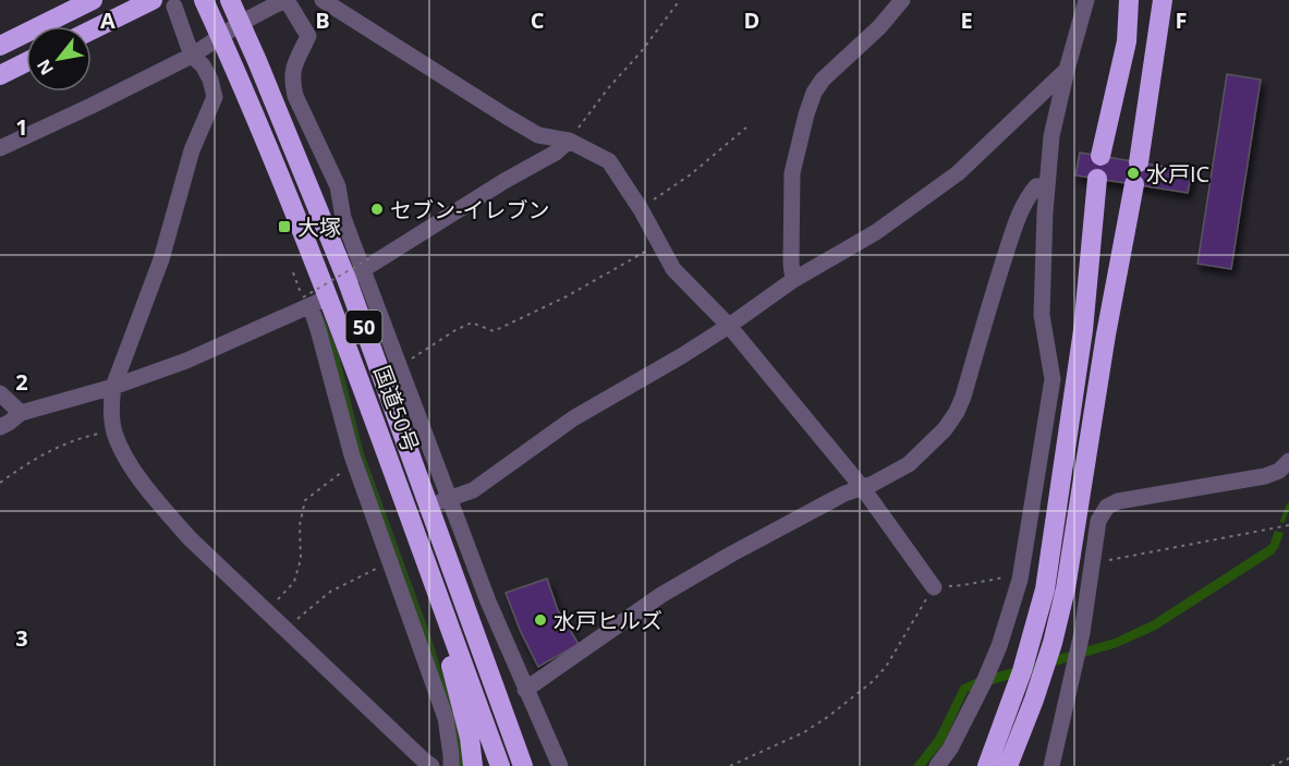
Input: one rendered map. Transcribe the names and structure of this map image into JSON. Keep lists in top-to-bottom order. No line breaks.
{"streets":{"highway":["50","国道50号"]},"places":{"other":["水戸IC","セブン-イレブン","水戸ヒルズ"],"transit":["大塚"]},"north":"bottom left","grid":{"columns":["A","B","C","D","E","F"],"rows":["1","2","3"]}}
